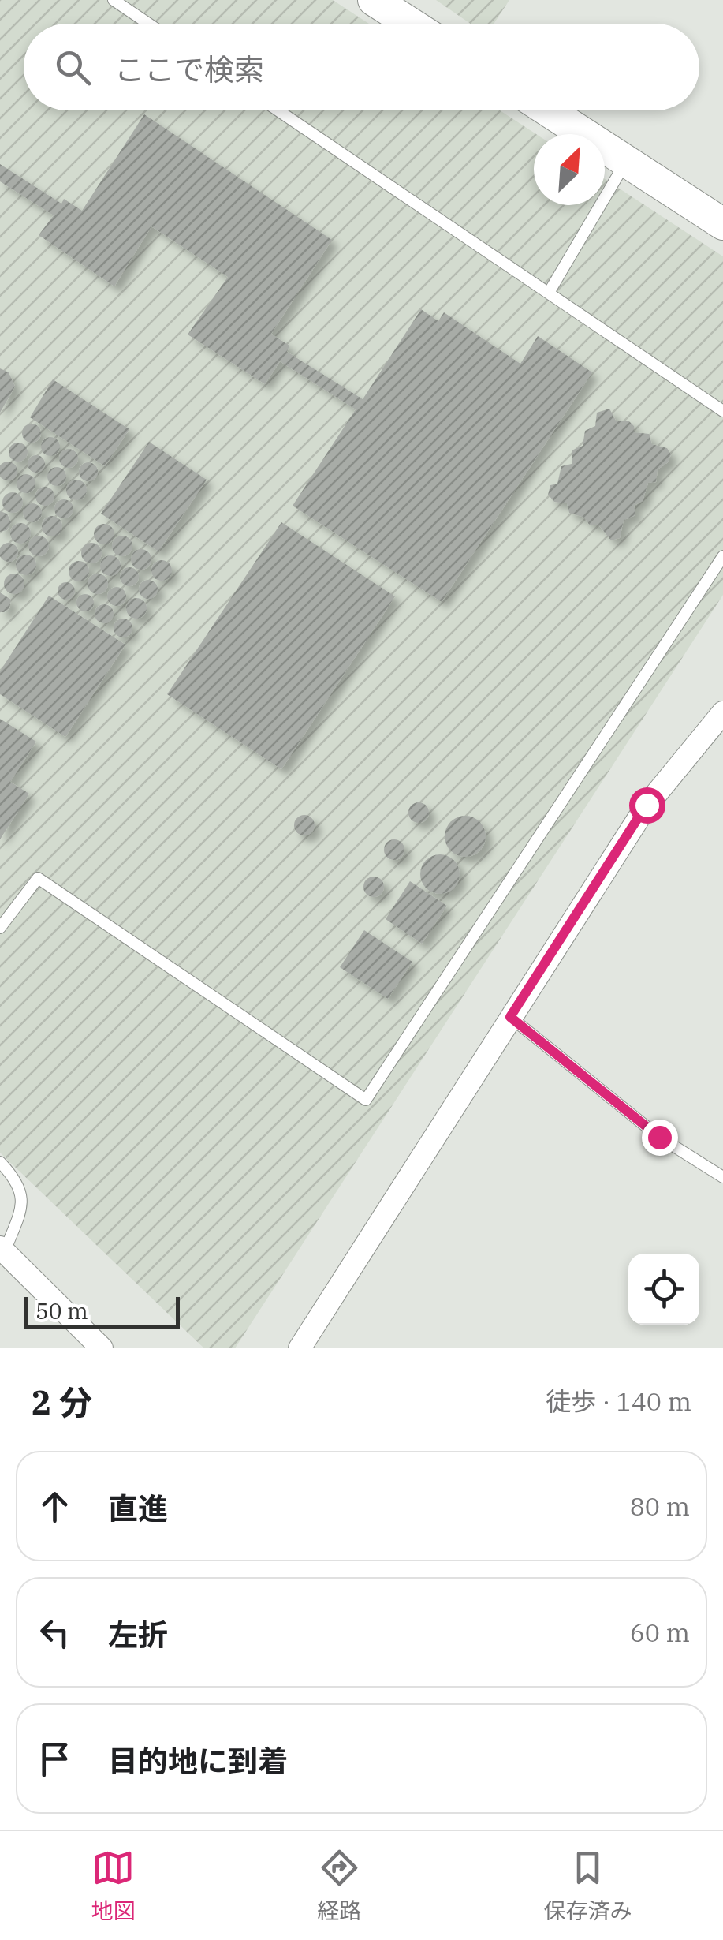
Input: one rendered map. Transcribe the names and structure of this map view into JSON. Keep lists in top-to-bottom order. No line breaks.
{"scale_bar":"50 m","north":"top right","page":{"search":"ここで検索","scale":"50 m","heading":["2 分","徒歩 · 140 m"],"list":[["直進","80 m"],["左折","60 m"],"目的地に到着"],"nav":["地図","経路","保存済み"]}}
